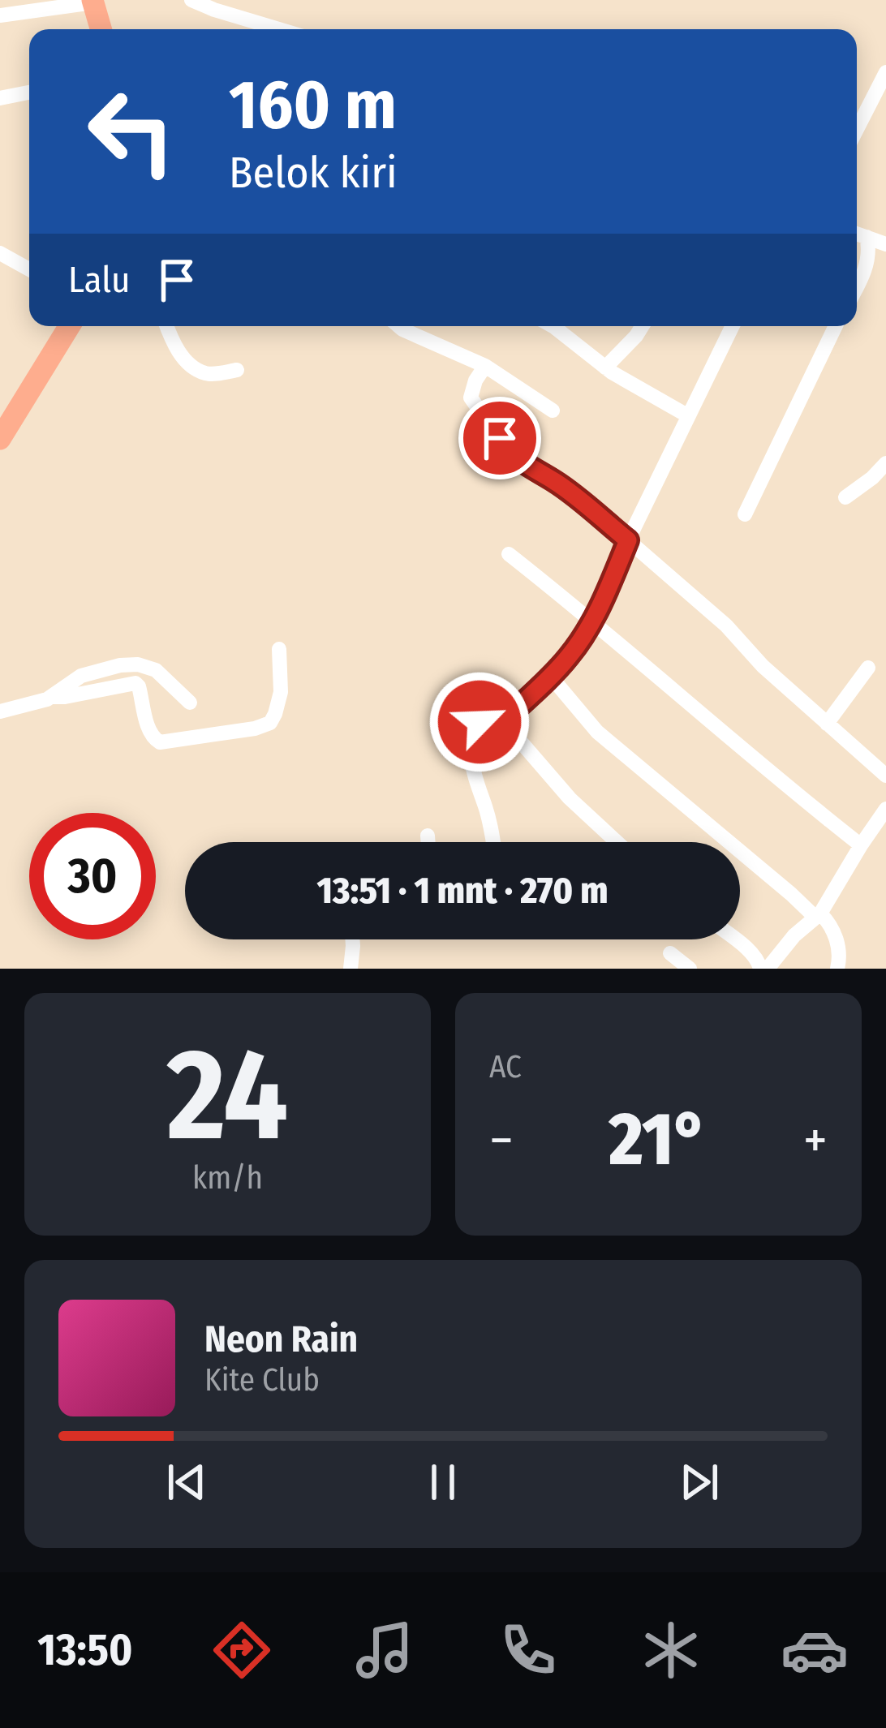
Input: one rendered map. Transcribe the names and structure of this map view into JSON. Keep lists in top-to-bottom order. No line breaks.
{"page":{"turn":["160 m","Belok kiri"],"then":"Lalu","limit":"30","trip":"13:51 · 1 mnt · 270 m","tile":[["24","km/h"],"AC"],"heat":["−","21°","+"],"song":["Neon Rain","Kite Club"],"tabs":"13:50"}}
